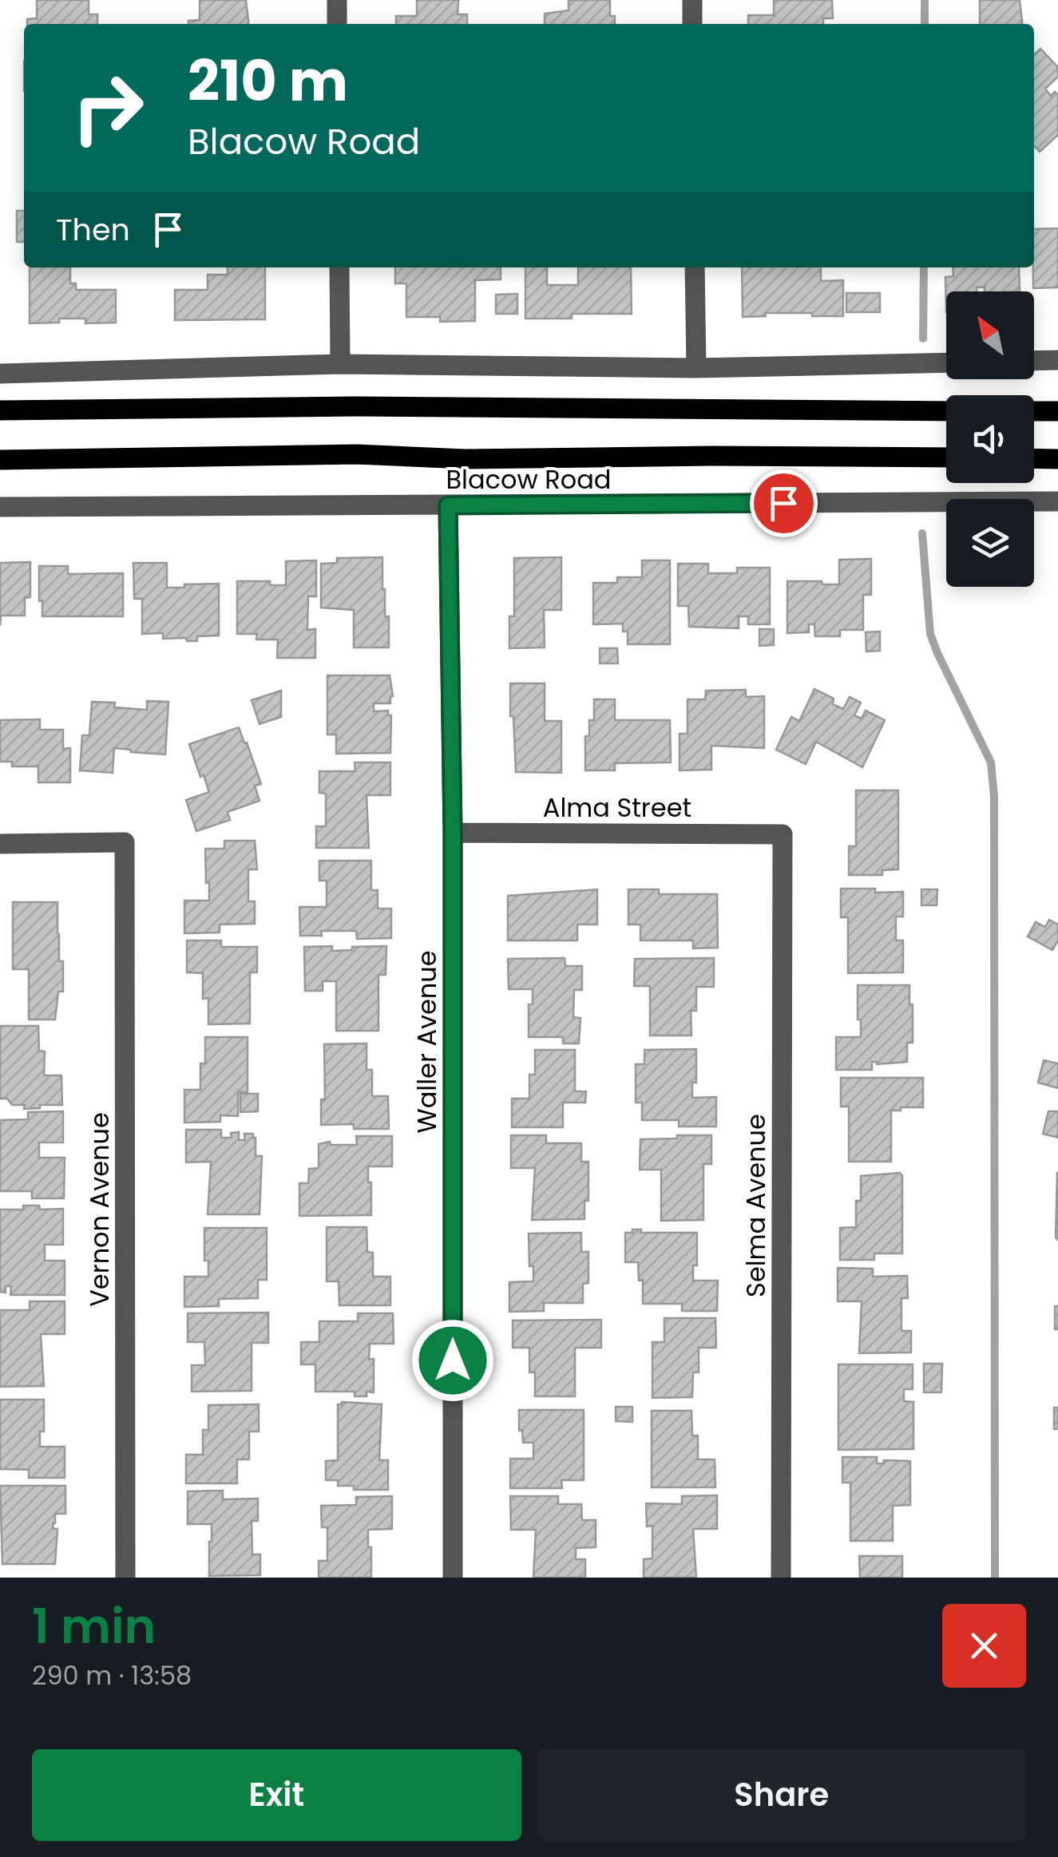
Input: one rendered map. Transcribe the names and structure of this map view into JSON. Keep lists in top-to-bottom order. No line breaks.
{"streets":{"main road":["Blacow Road"],"street":["Alma Street","Waller Avenue","Selma Avenue","Vernon Avenue"]},"crossings":[["Blacow Road","Waller Avenue"],["Alma Street","Waller Avenue"],["Alma Street","Selma Avenue"]],"north":"top left","page":{"turn":["210 m","Blacow Road"],"then":"Then","heading":["1 min","290 m · 13:58"],"buttons":["Exit","Share"]}}
